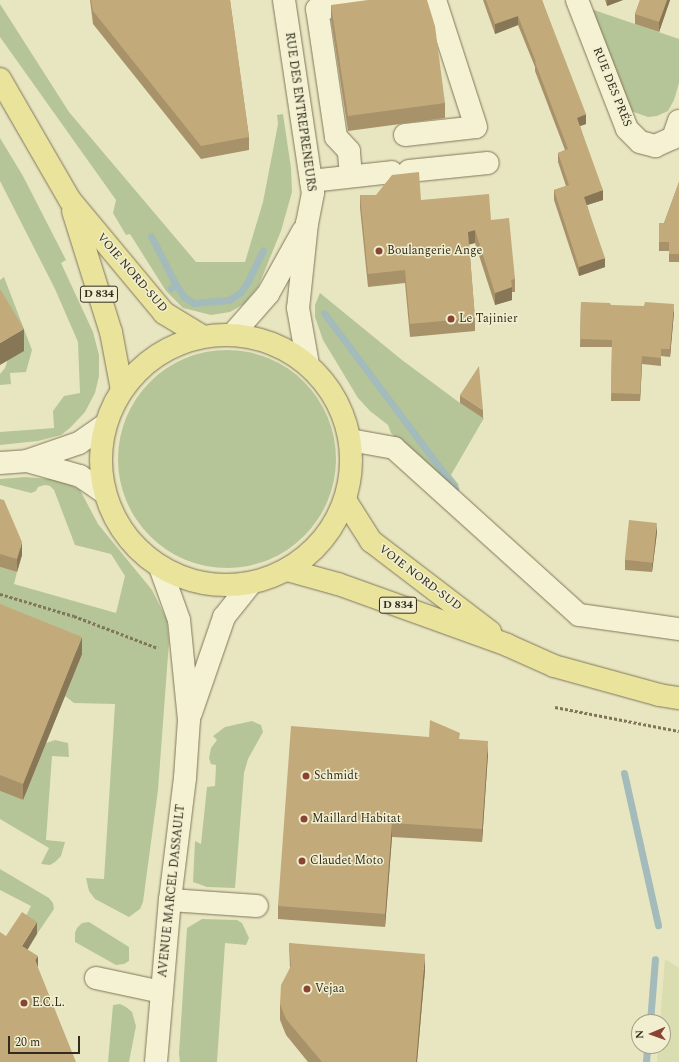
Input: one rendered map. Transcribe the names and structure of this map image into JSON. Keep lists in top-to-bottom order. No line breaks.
{"streets":{"main road":["VOIE NORD-SUD","D 834"],"street":["RUE DES PRÉS","RUE DES ENTREPRENEURS","AVENUE MARCEL DASSAULT"]},"places":["Boulangerie Ange","Le Tajinier","Schmidt","Maillard Habitat","Claudet Moto","Vejaa","E.C.L."],"scale_bar":"20 m","north":"left"}
